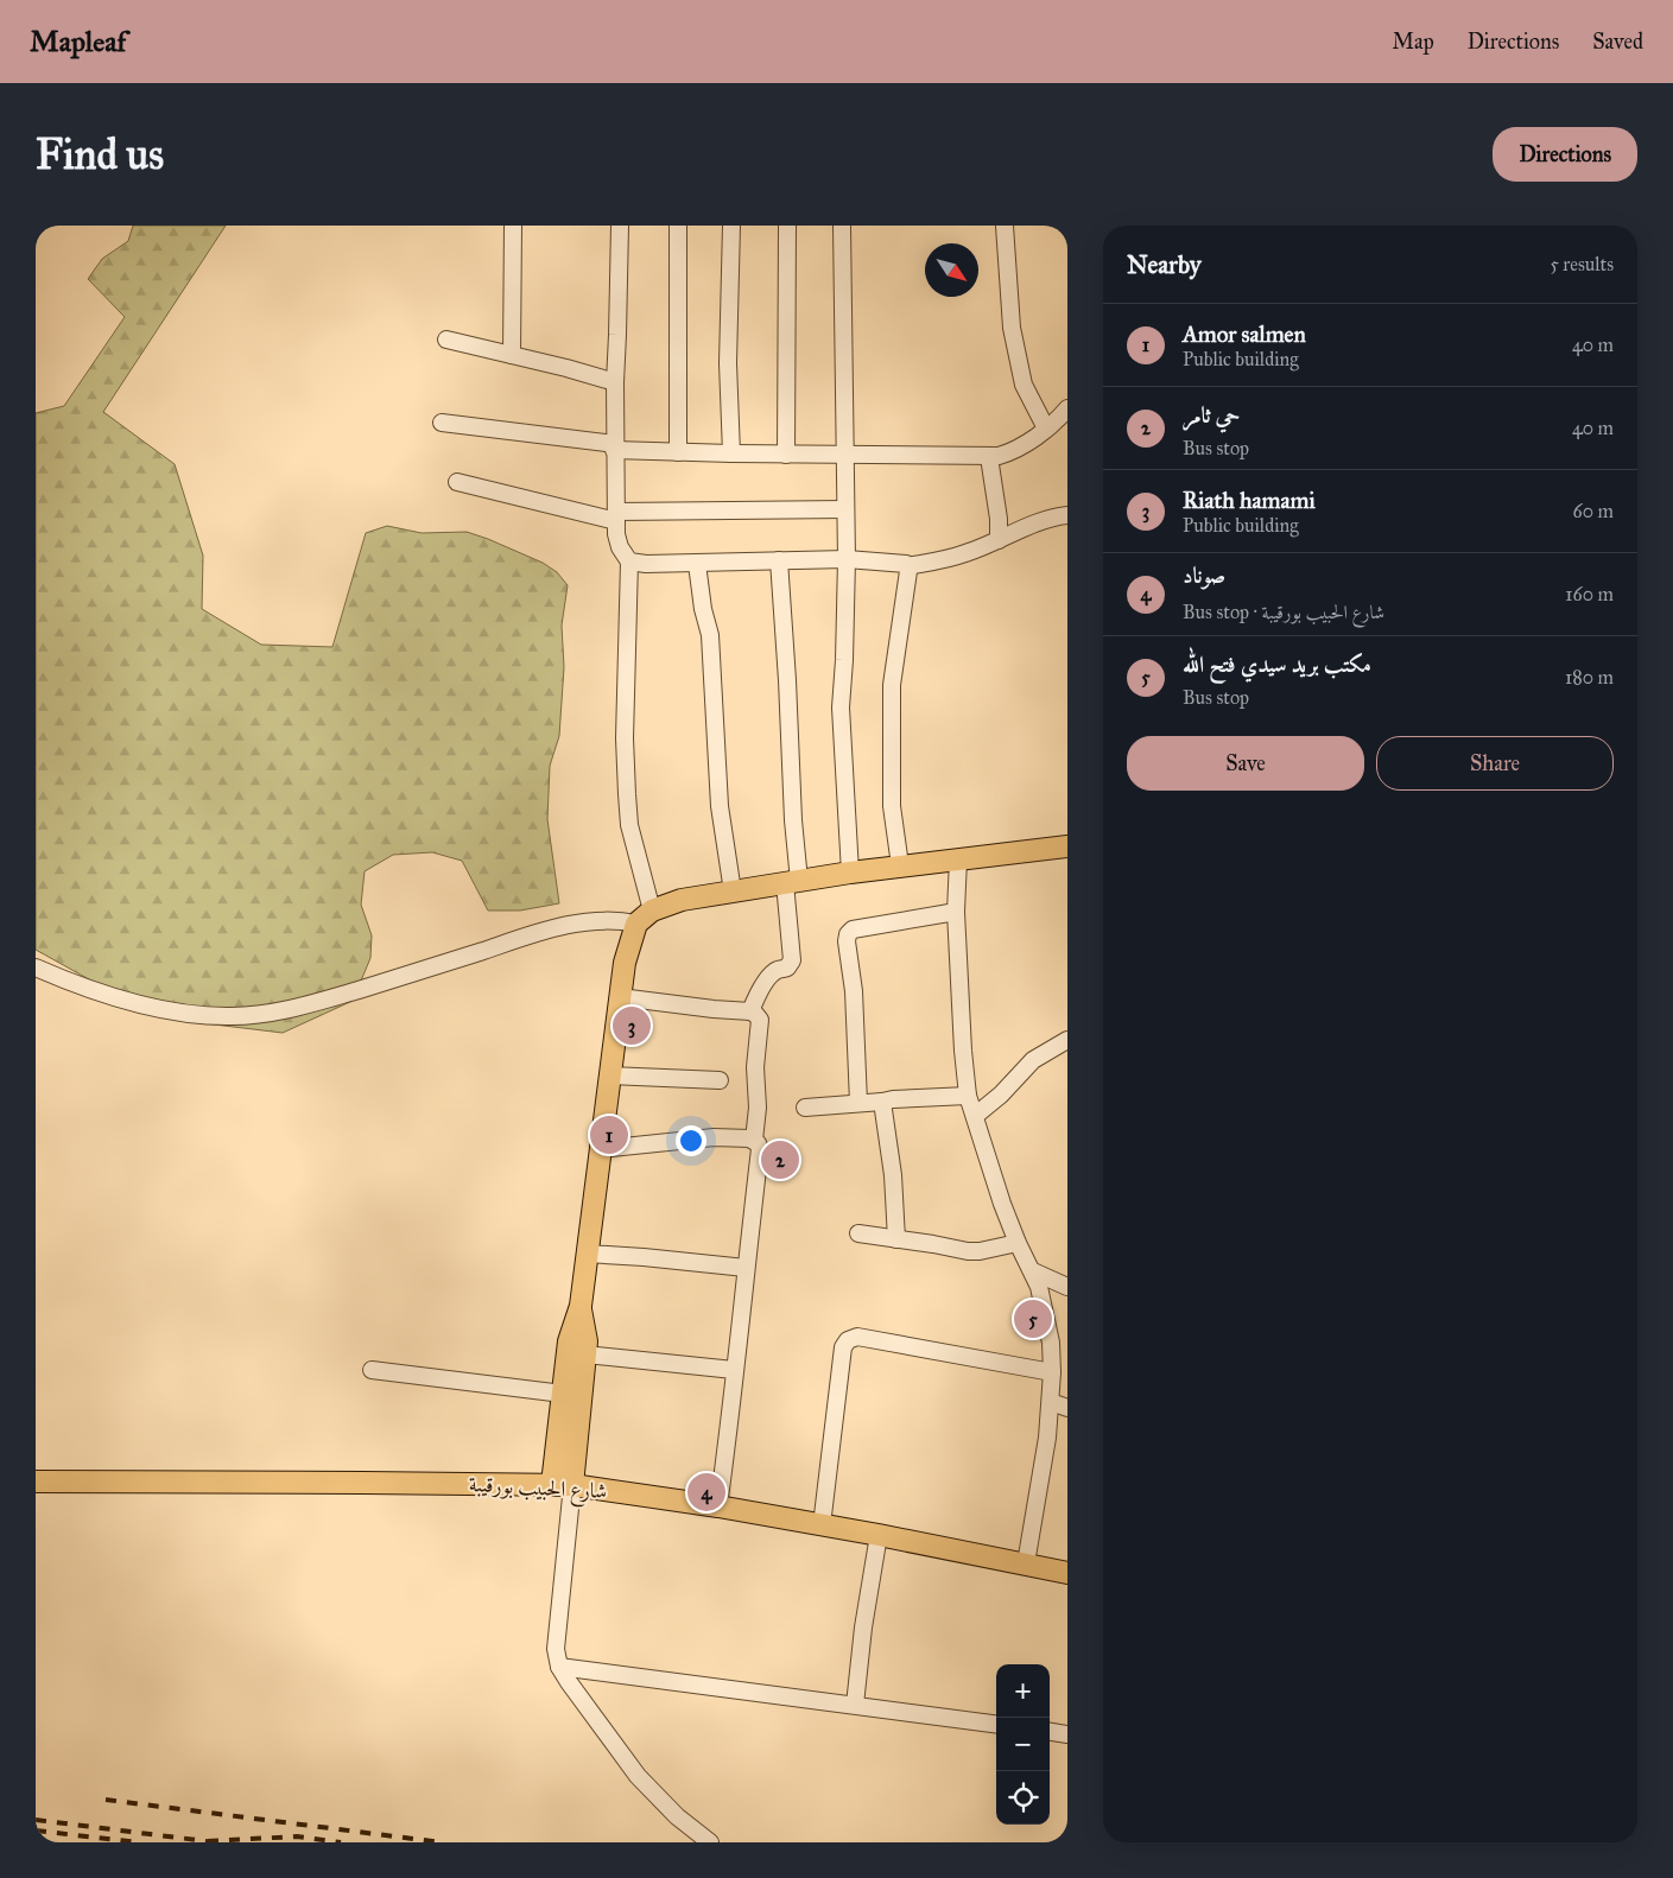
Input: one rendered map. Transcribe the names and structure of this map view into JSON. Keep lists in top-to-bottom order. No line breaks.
{"streets":{"main road":["شارع الحبيب بورقيبة"]},"north":"bottom right","page":{"header":"Mapleaf","nav":["Map","Directions","Saved"],"buttons":["Directions",["Save","Share"]],"title":"Find us","heading":["Nearby","5 results"],"list":[{"mark":"1","name":"Amor salmen","note":"Public building","value":"40 m"},{"mark":"2","name":"حي ثامر","note":"Bus stop","value":"40 m"},{"mark":"3","name":"Riath hamami","note":"Public building","value":"60 m"},{"mark":"4","name":"صوناد","note":"Bus stop · شارع الحبيب بورقيبة","value":"160 m"},{"mark":"5","name":"مكتب بريد سيدي فتح الله","note":"Bus stop","value":"180 m"}],"pins":["3","1","2","5","4"],"map_buttons":["+","−"]}}
